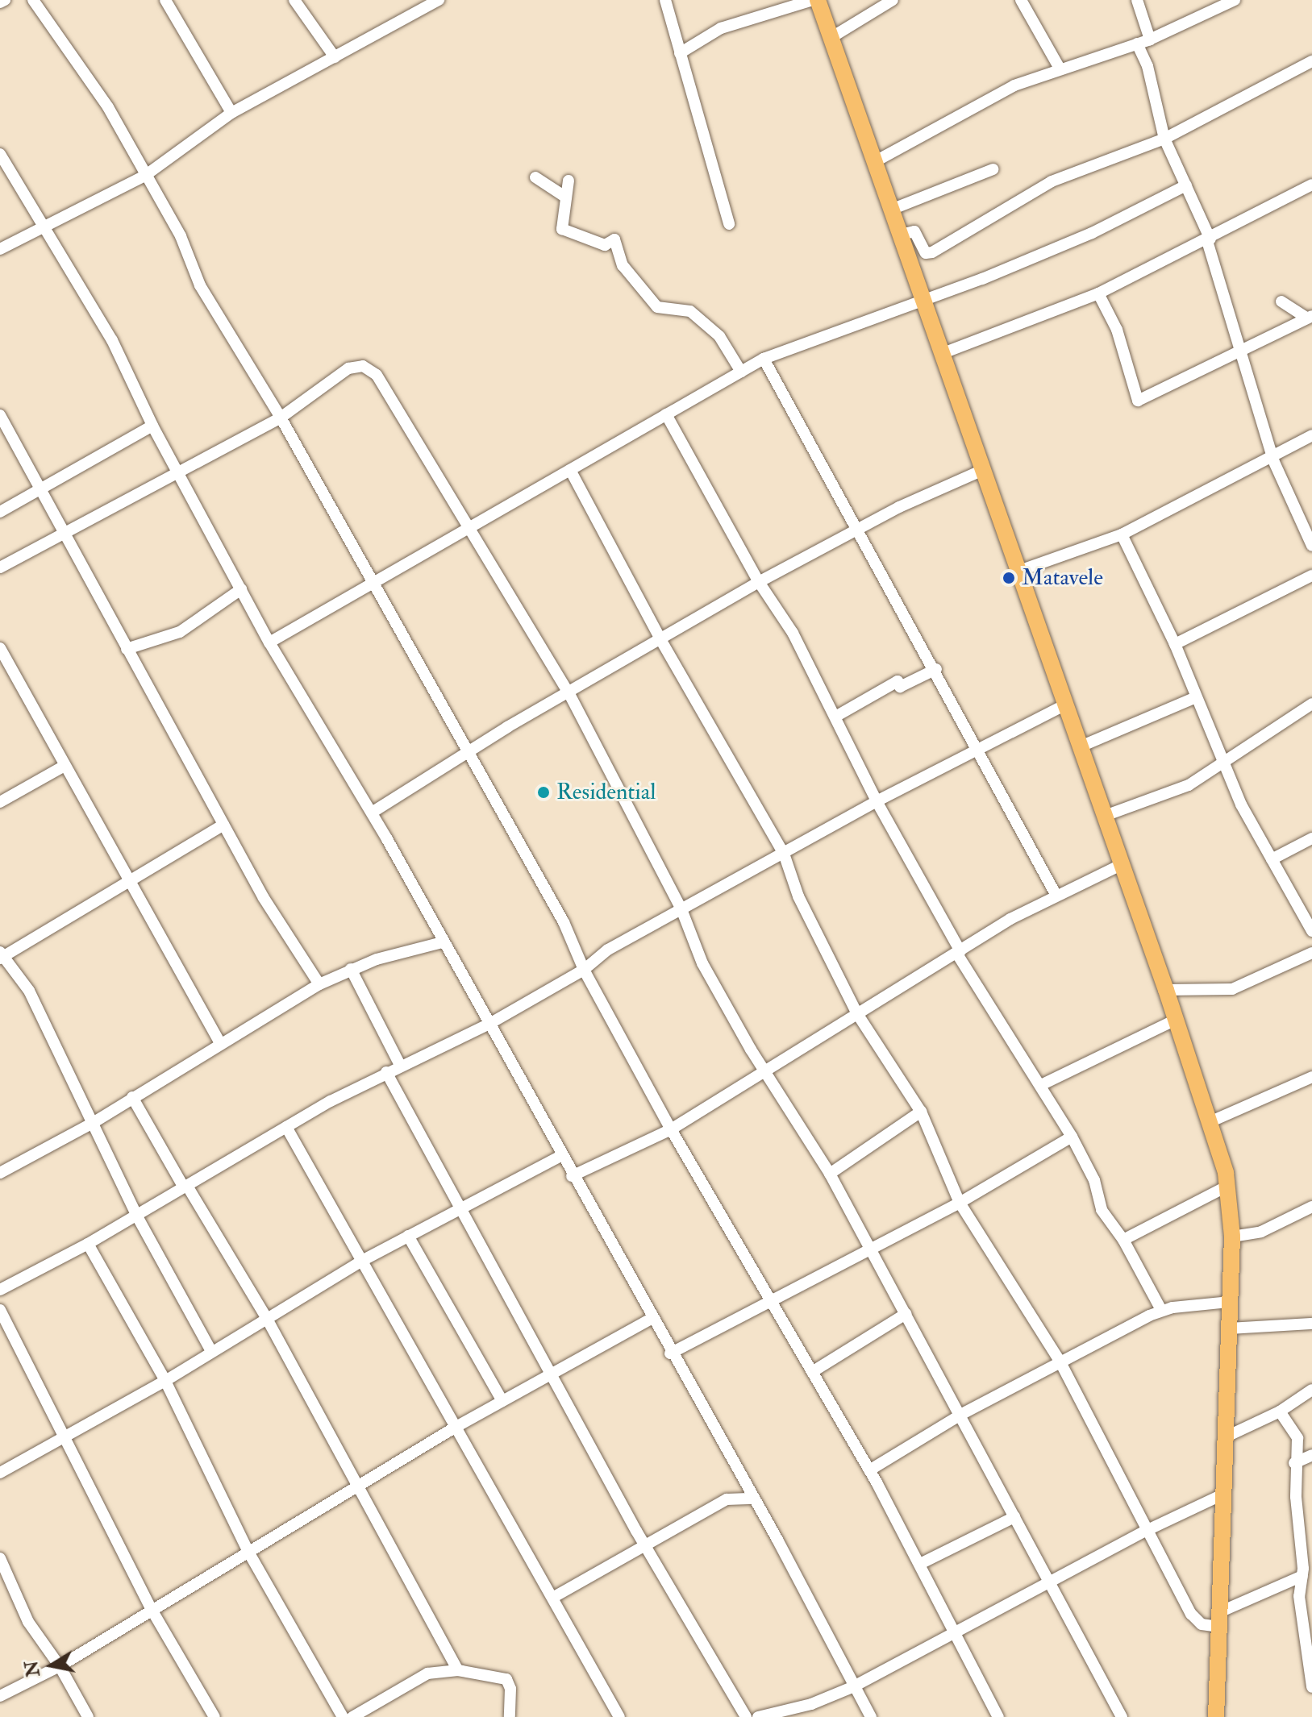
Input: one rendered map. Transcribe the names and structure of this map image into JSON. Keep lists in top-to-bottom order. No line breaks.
{"places":["Matavele","Residential"],"north":"left"}
